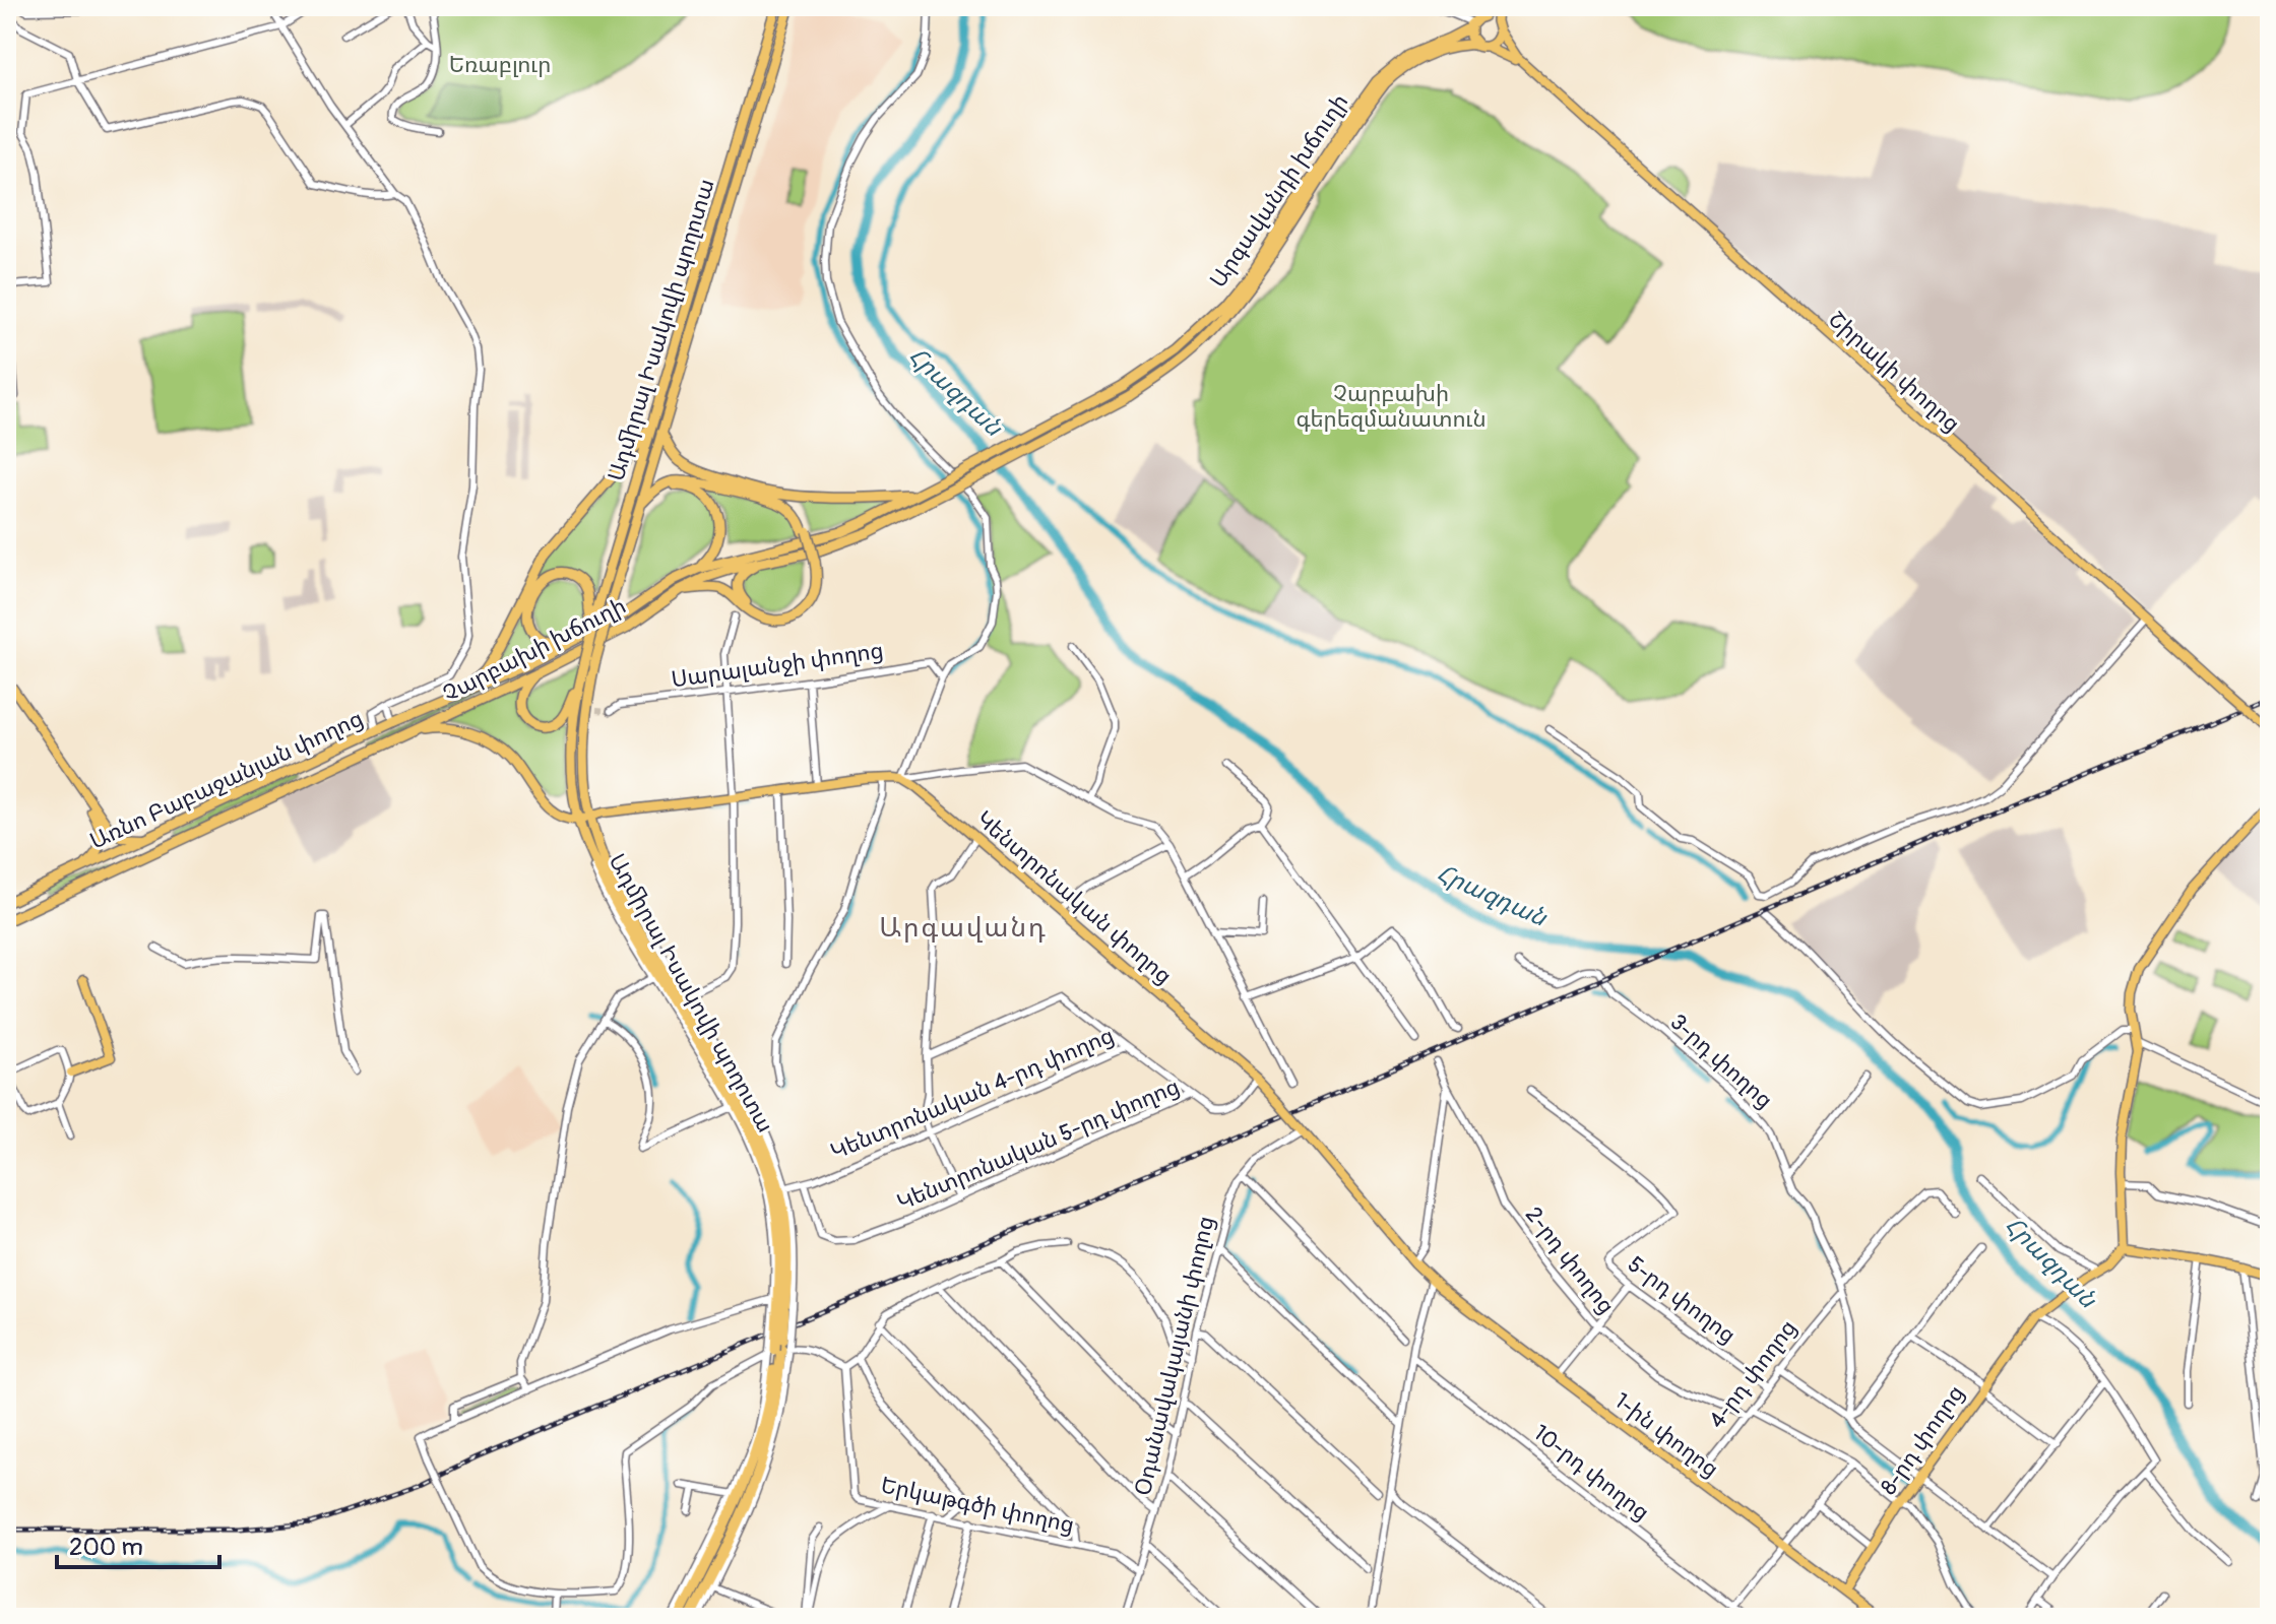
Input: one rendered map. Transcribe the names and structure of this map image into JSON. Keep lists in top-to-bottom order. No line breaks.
{"streets":{"highway":["Արգավանդի խճուղի","Ադմիրալ Իսակովի պողոտա","Չարբախի խճուղի","Առնո Բաբաջանյան փողոց"],"main road":["Շիրակի փողոց","Կենտրոնական փողոց","1-ին փողոց","8-րդ փողոց"],"street":["Սարալանջի փողոց","3-րդ փողոց","Կենտրոնական 4-րդ փողոց","Կենտրոնական 5-րդ փողոց","2-րդ փողոց","5-րդ փողոց","Օդանավակայանի փողոց","4-րդ փողոց","10-րդ փողոց","Երկաթգծի փողոց"]},"crossings":[["Արգավանդի խճուղի","Շիրակի փողոց"],["Արգավանդի խճուղի","Չարբախի խճուղի"],["Չարբախի խճուղի","Առնո Բաբաջանյան փողոց"],["Կենտրոնական փողոց","Կենտրոնական 5-րդ փողոց"],["Կենտրոնական փողոց","Օդանավակայանի փողոց"],["Կենտրոնական փողոց","1-ին փողոց"],["3-րդ փողոց","4-րդ փողոց"],["Կենտրոնական 4-րդ փողոց","Կենտրոնական 5-րդ փողոց"],["2-րդ փողոց","4-րդ փողոց"],["2-րդ փողոց","8-րդ փողոց"],["5-րդ փողոց","4-րդ փողոց"],["Օդանավակայանի փողոց","Երկաթգծի փողոց"],["4-րդ փողոց","1-ին փողոց"],["1-ին փողոց","8-րդ փողոց"]],"districts":["Արգավանդ"],"water":["Հրազդան"],"parks":["Եռաբլուր","Չարբախի գերեզմանատուն"],"scale_bar":"200 m"}
